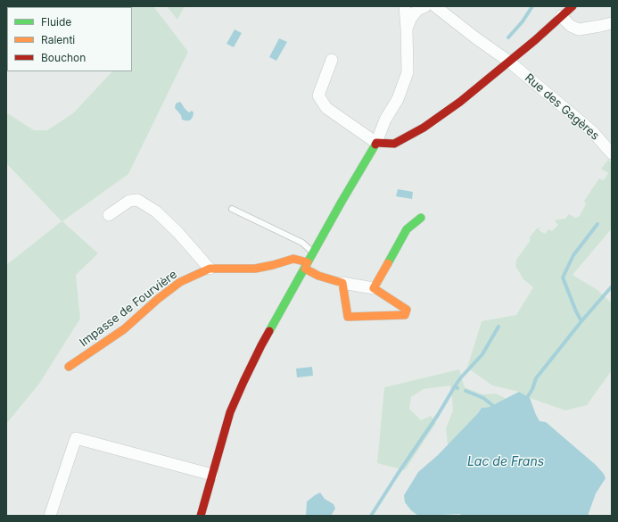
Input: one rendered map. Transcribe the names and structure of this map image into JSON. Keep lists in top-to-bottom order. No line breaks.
{"streets":{"street":["Rue des Gagères","Impasse de Fourvière"]},"water":["Lac de Frans"],"legend":["Fluide","Ralenti","Bouchon"]}
